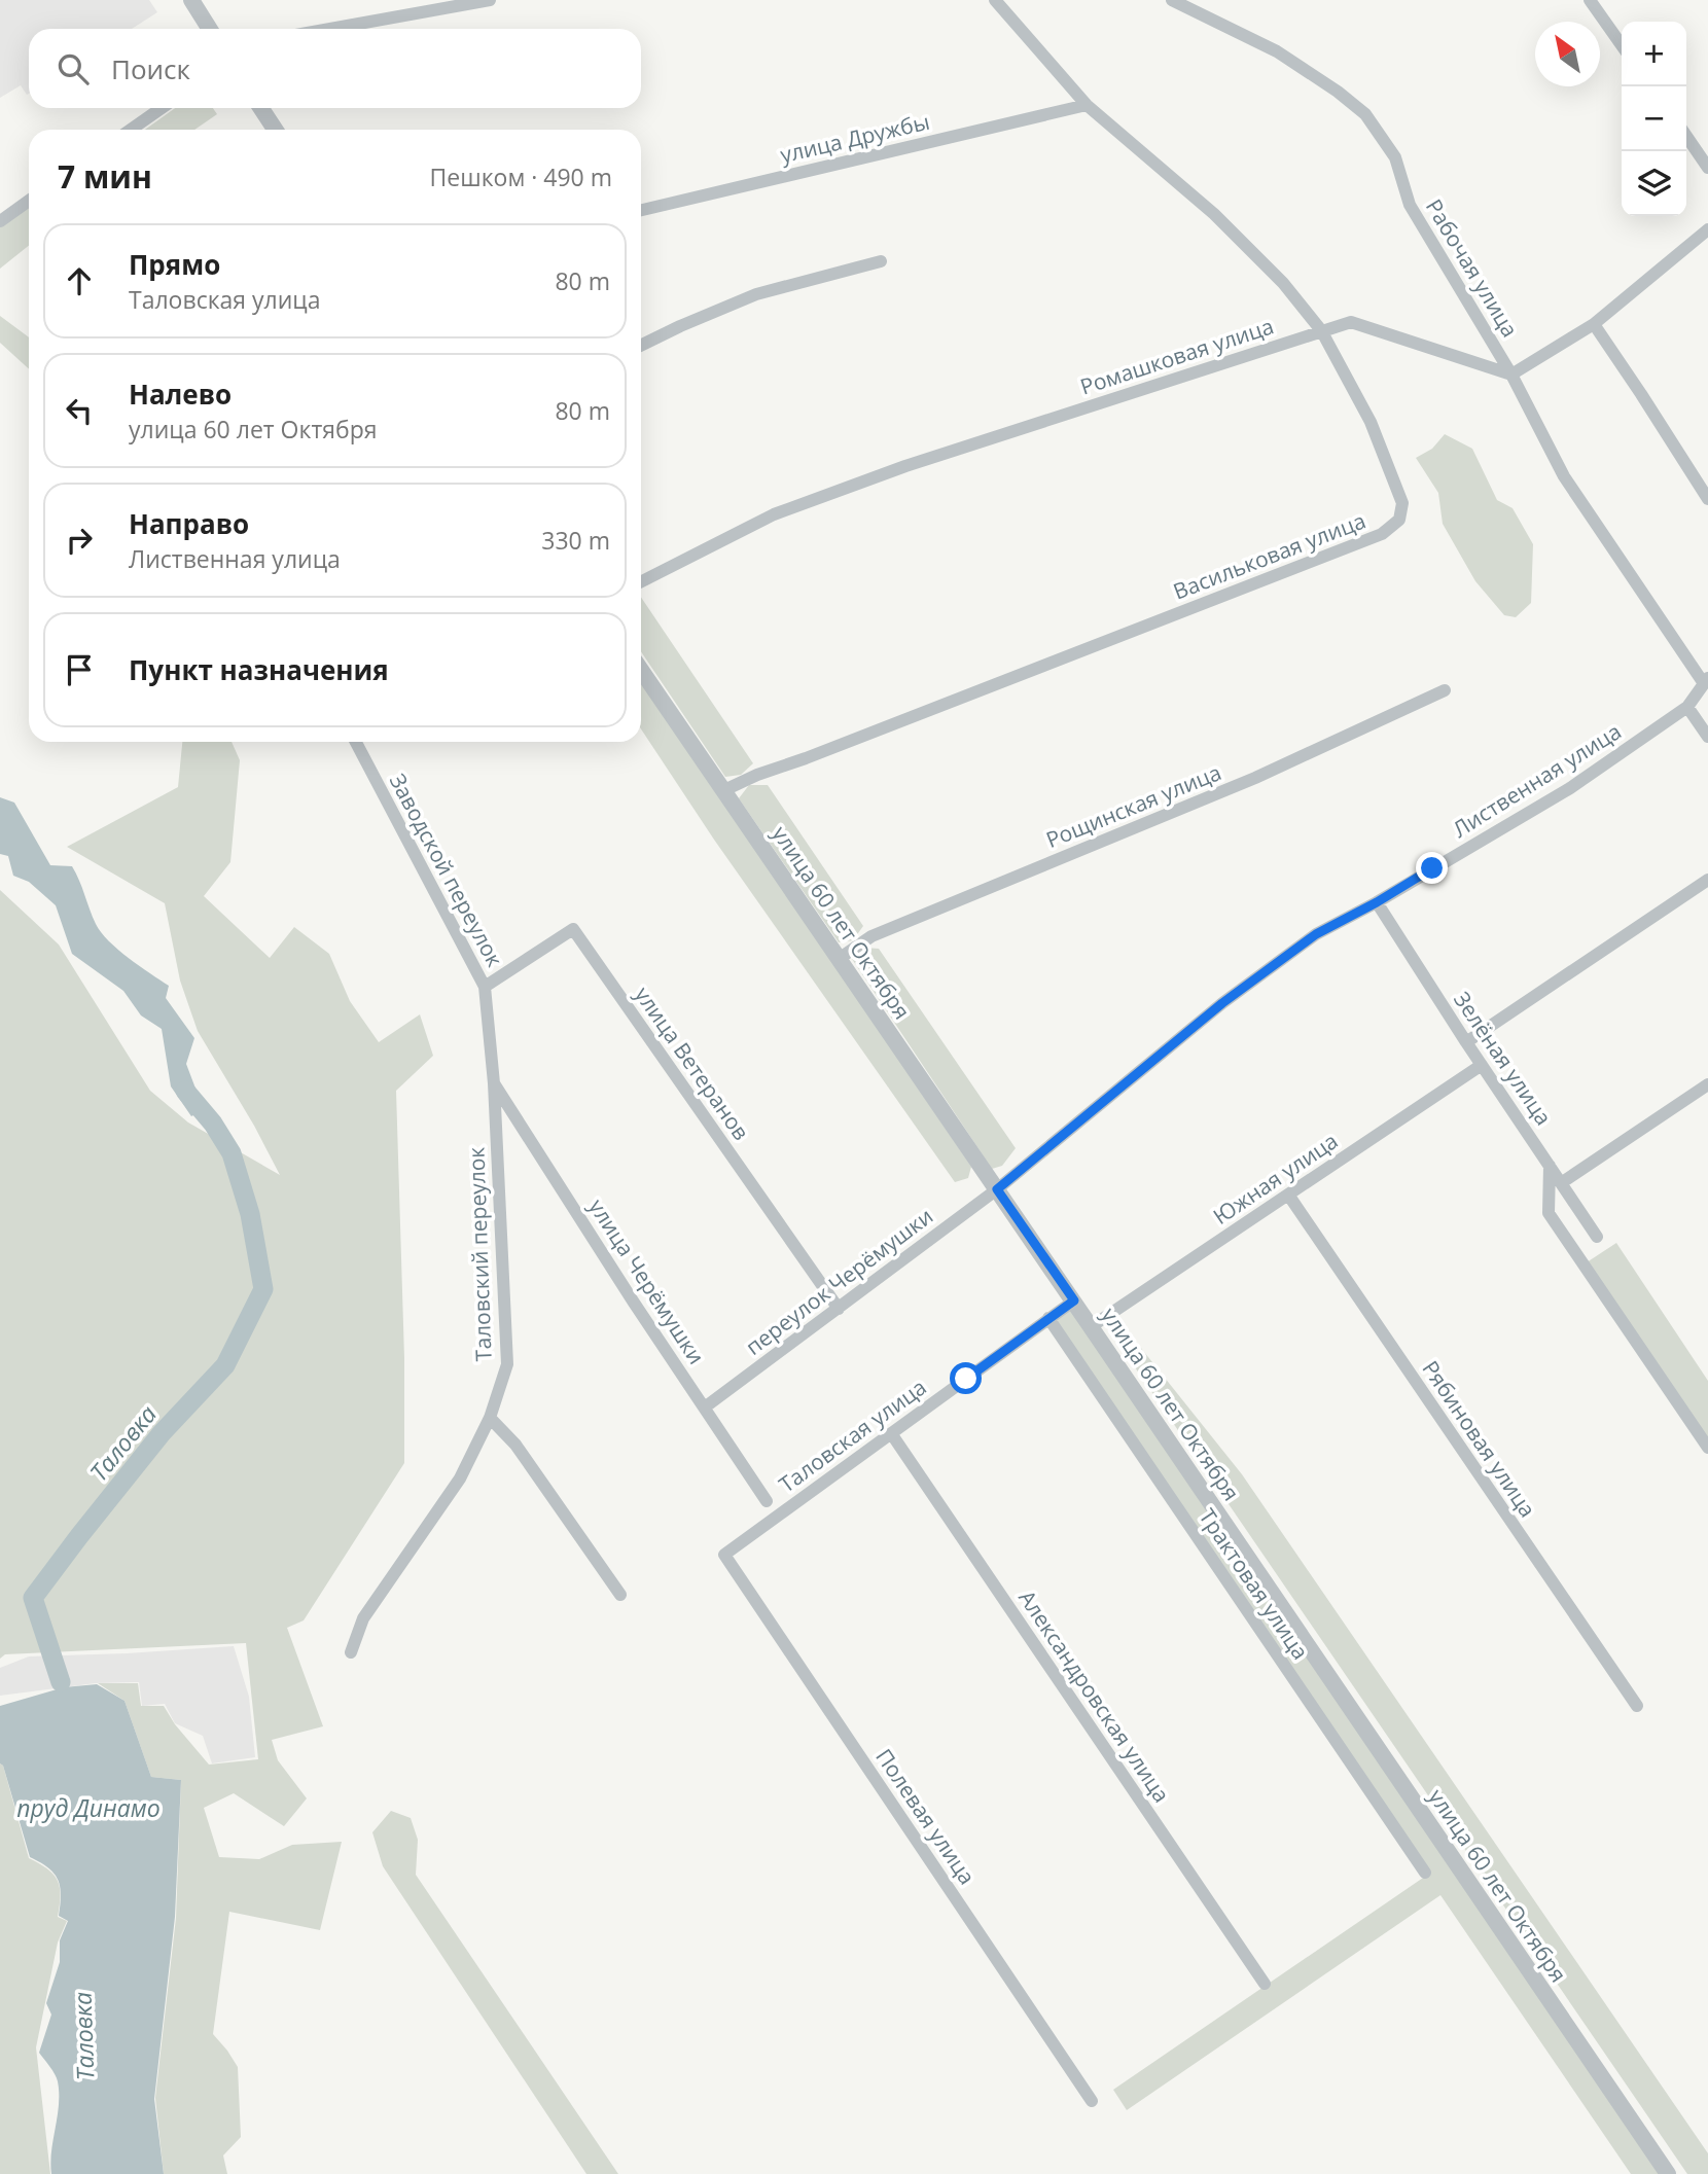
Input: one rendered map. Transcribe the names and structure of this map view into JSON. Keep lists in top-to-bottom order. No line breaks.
{"streets":{"street":["улица Дружбы","Рабочая улица","Ромашковая улица","Васильковая улица","Лиственная улица","Рощинская улица","Заводской переулок","улица 60 лет Октября","Зелёная улица","улица Ветеранов","Южная улица","Таловский переулок","улица Черёмушки","переулок Черёмушки","Таловская улица","Рябиновая улица","Трактовая улица","Александровская улица","Полевая улица"]},"crossings":[["улица Дружбы","Васильковая улица"],["Рабочая улица","Ромашковая улица"],["Рабочая улица","Лиственная улица"],["Ромашковая улица","Васильковая улица"],["Васильковая улица","улица 60 лет Октября"],["Лиственная улица","улица 60 лет Октября"],["Лиственная улица","Зелёная улица"],["Лиственная улица","переулок Черёмушки"],["Рощинская улица","улица 60 лет Октября"],["Заводской переулок","улица Ветеранов"],["Заводской переулок","Таловский переулок"],["улица 60 лет Октября","Южная улица"],["улица 60 лет Октября","переулок Черёмушки"],["улица 60 лет Октября","Таловская улица"],["Зелёная улица","Южная улица"],["улица Ветеранов","Таловский переулок"],["улица Ветеранов","переулок Черёмушки"],["Южная улица","Рябиновая улица"],["Таловский переулок","улица Черёмушки"],["улица Черёмушки","переулок Черёмушки"],["Таловская улица","Трактовая улица"],["Таловская улица","Александровская улица"],["Таловская улица","Полевая улица"]],"water":["Таловка","пруд Динамо"],"north":"top left","page":{"map_buttons":["+","−"],"search":"Поиск","heading":["7 мин","Пешком · 490 m"],"list":[["Прямо","Таловская улица","80 m"],["Налево","улица 60 лет Октября","80 m"],["Направо","Лиственная улица","330 m"],"Пункт назначения"]}}
